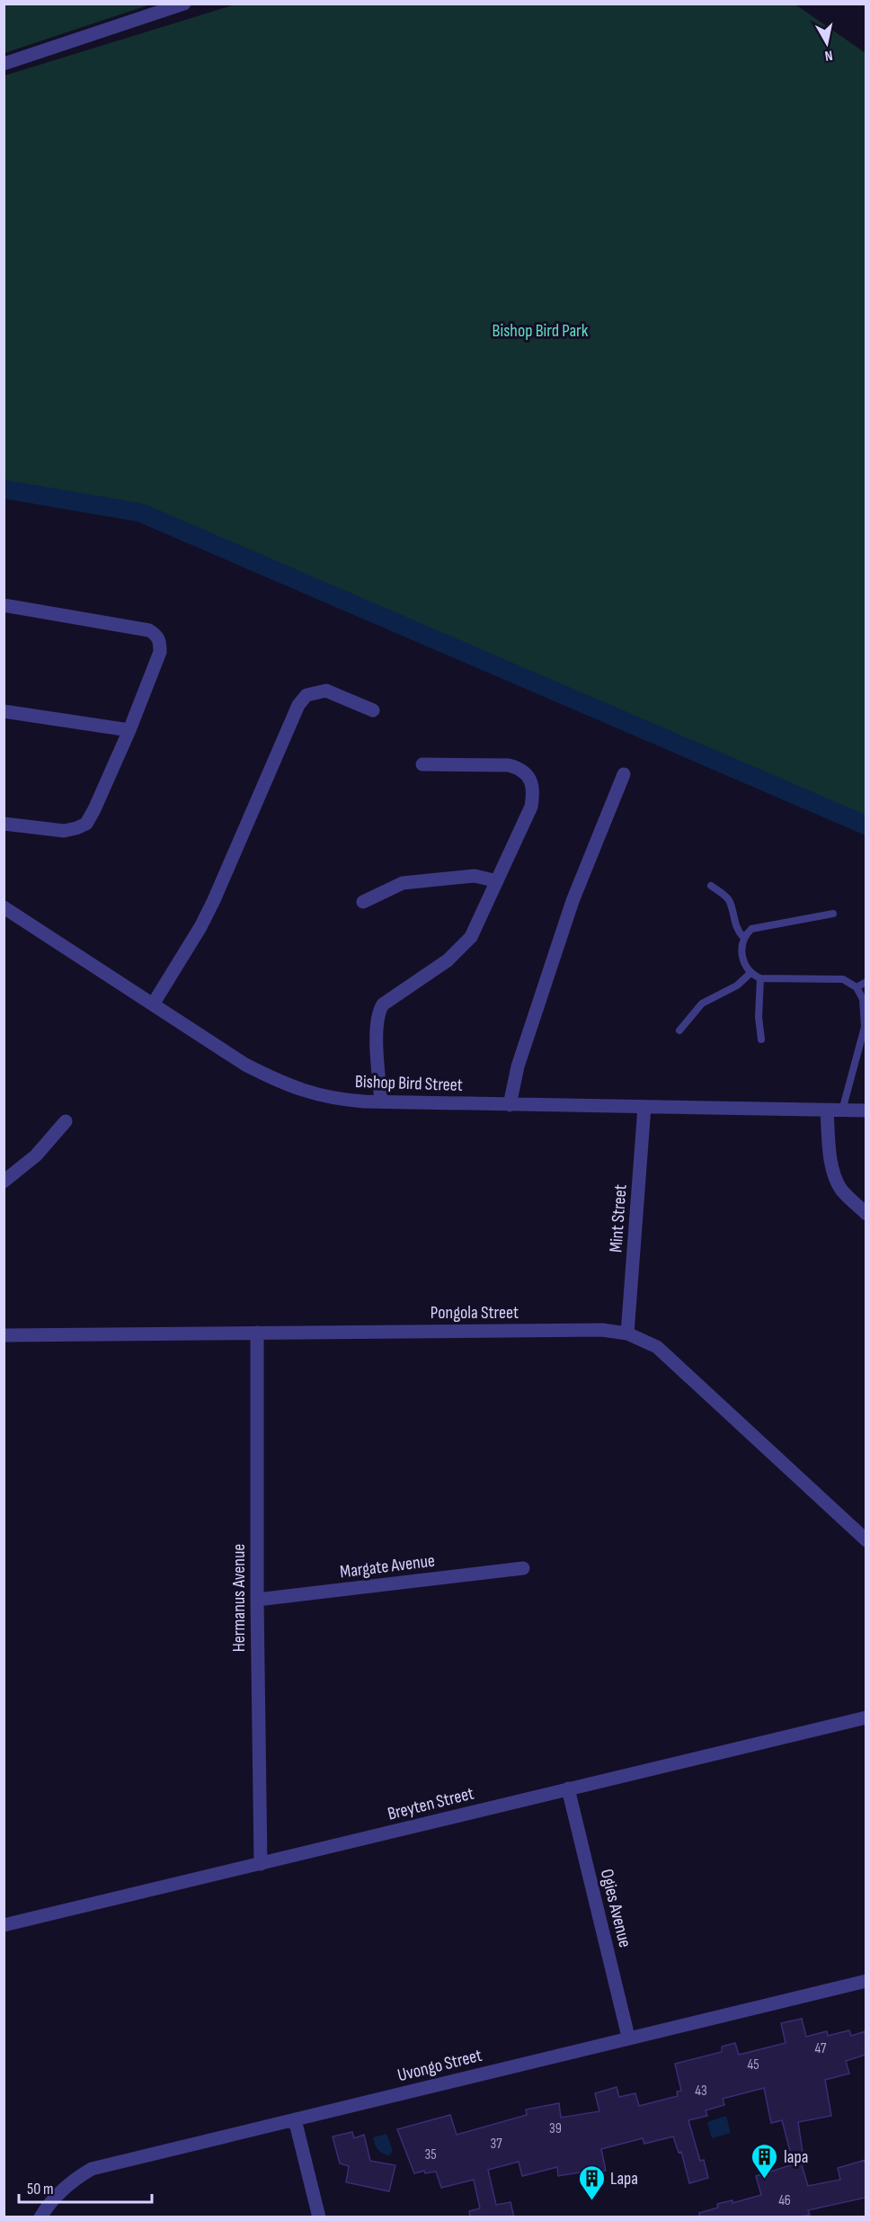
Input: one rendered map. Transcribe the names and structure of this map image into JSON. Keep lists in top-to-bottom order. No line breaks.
{"streets":{"street":["Bishop Bird Street","Mint Street","Pongola Street","Margate Avenue","Hermanus Avenue","Breyten Street","Ogies Avenue","Uvongo Street"]},"crossings":[["Bishop Bird Street","Mint Street"],["Mint Street","Pongola Street"],["Pongola Street","Hermanus Avenue"],["Margate Avenue","Hermanus Avenue"],["Hermanus Avenue","Breyten Street"],["Breyten Street","Ogies Avenue"],["Ogies Avenue","Uvongo Street"]],"parks":["Bishop Bird Park"],"places":{"building":["lapa","Lapa"]},"house_numbers":["47","45","43","39","37","35","46"],"scale_bar":"50 m","north":"bottom"}
